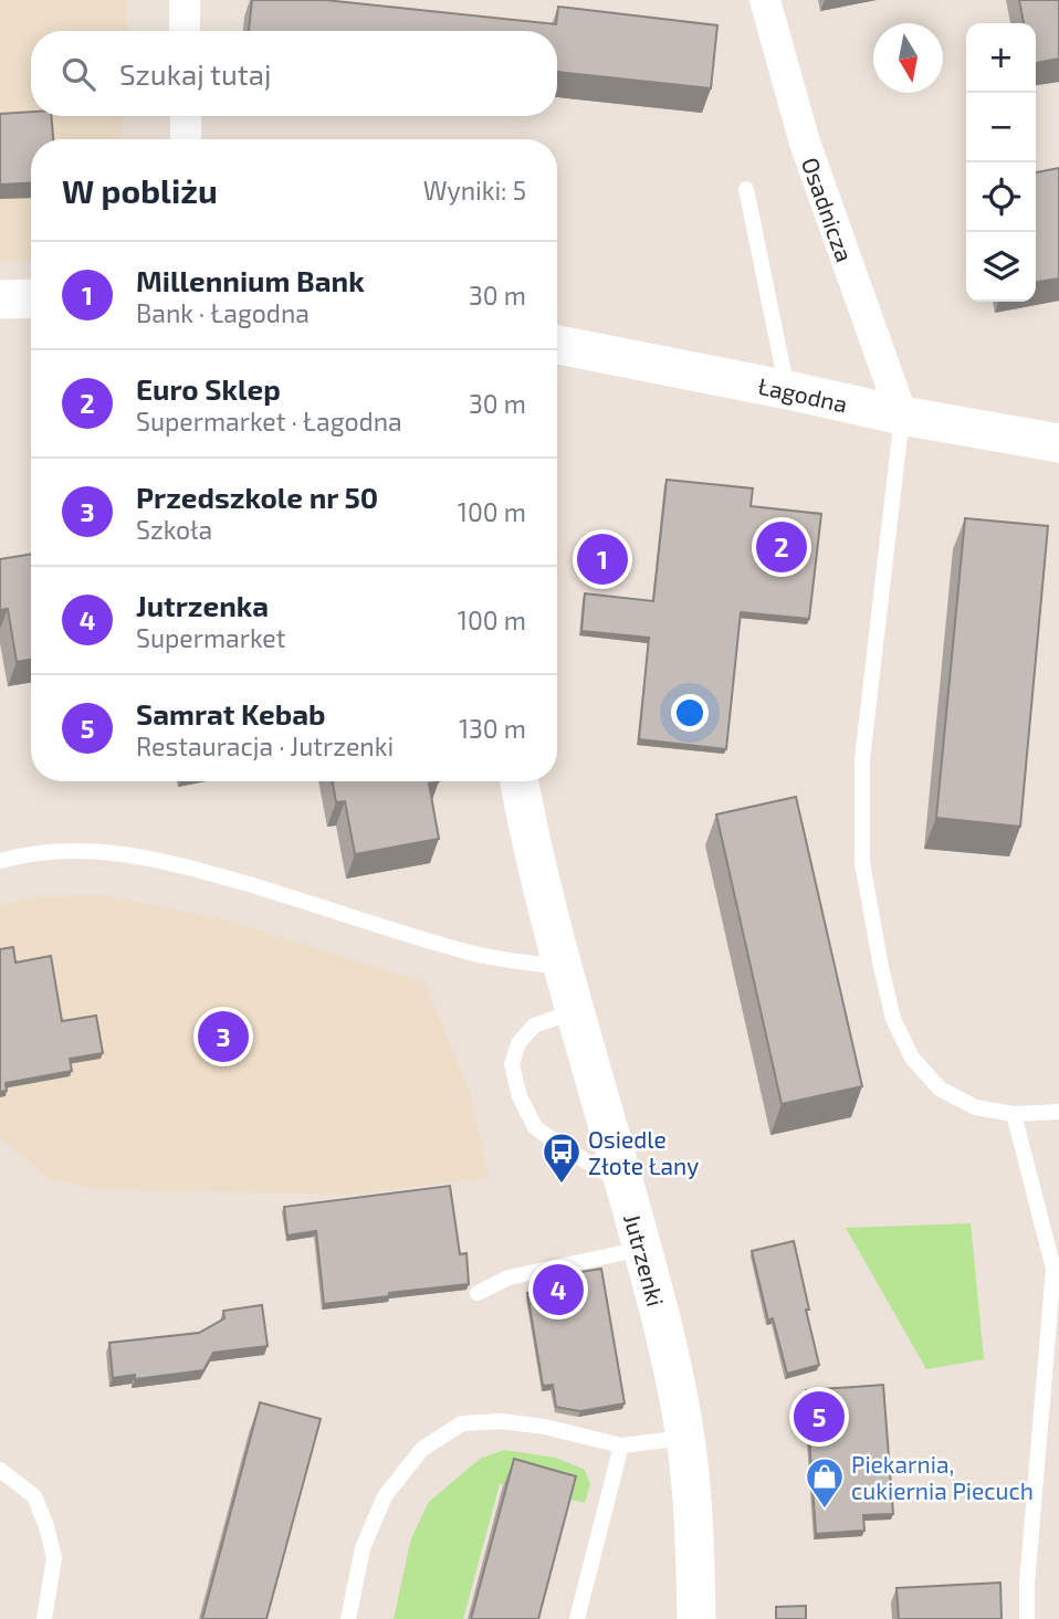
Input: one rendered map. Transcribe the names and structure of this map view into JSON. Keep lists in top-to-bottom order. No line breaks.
{"streets":{"street":["Osadnicza","Łagodna","Jutrzenki"]},"crossings":[["Osadnicza","Łagodna"]],"places":{"bus stop":["Osiedle Złote Łany"],"shop":["Piekarnia, cukiernia Piecuch"]},"north":"bottom","page":{"map_buttons":["+","−"],"search":"Szukaj tutaj","heading":["W pobliżu","Wyniki: 5"],"list":[{"mark":"1","name":"Millennium Bank","note":"Bank · Łagodna","value":"30 m"},{"mark":"2","name":"Euro Sklep","note":"Supermarket · Łagodna","value":"30 m"},{"mark":"3","name":"Przedszkole nr 50","note":"Szkoła","value":"100 m"},{"mark":"4","name":"Jutrzenka","note":"Supermarket","value":"100 m"},{"mark":"5","name":"Samrat Kebab","note":"Restauracja · Jutrzenki","value":"130 m"}],"pins":["2","1","3","4","5"]}}
